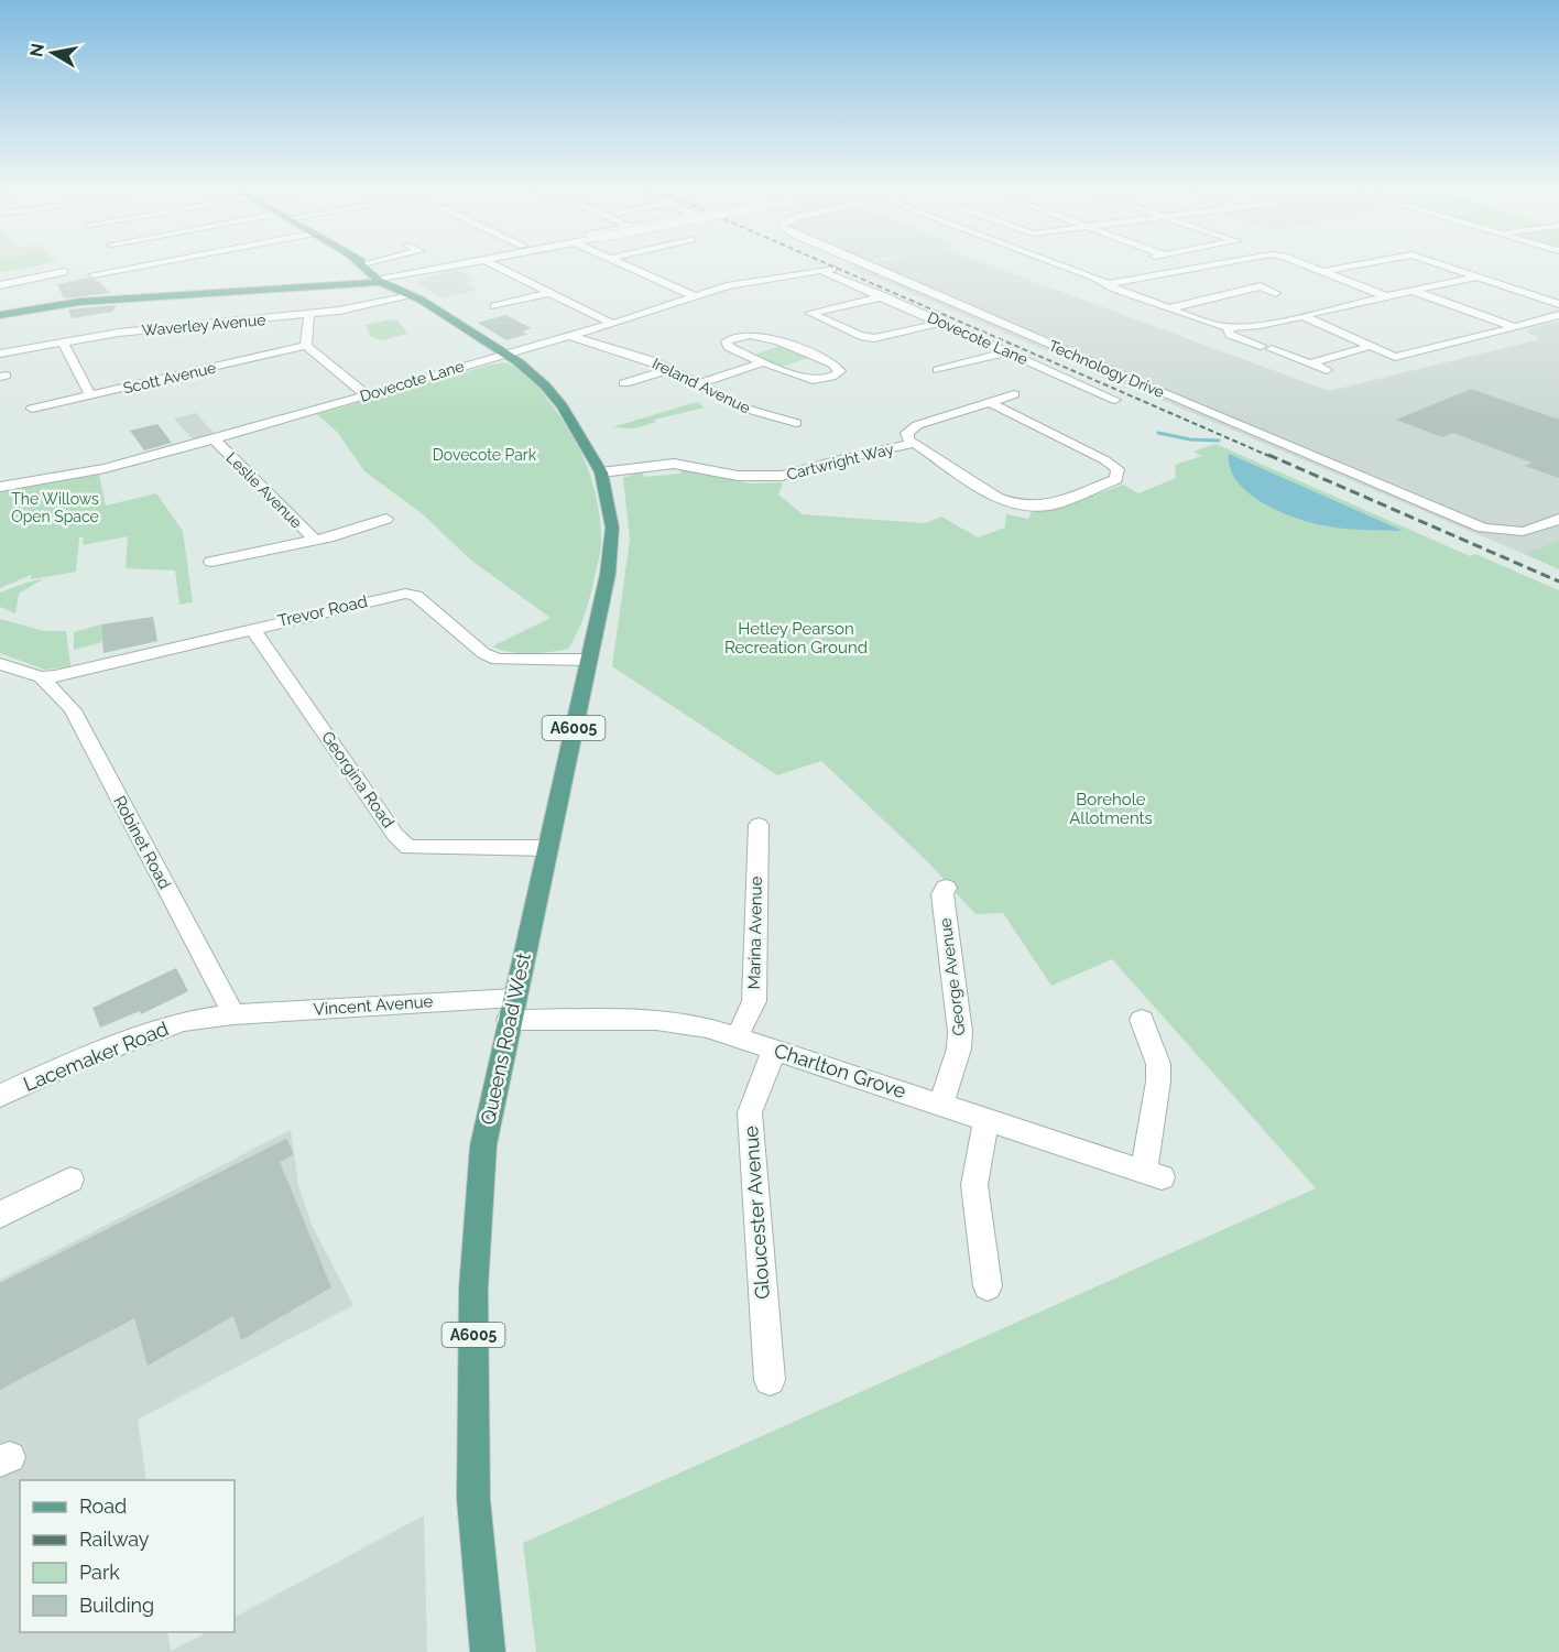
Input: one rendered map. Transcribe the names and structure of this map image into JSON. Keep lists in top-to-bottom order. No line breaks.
{"streets":{"main road":["A6005","Queens Road West"],"street":["Waverley Avenue","Dovecote Lane","Technology Drive","Scott Avenue","Ireland Avenue","Cartwright Way","Leslie Avenue","Trevor Road","Georgina Road","Robinet Road","Marina Avenue","George Avenue","Vincent Avenue","Lacemaker Road","Charlton Grove","Gloucester Avenue"]},"crossings":[["Waverley Avenue","A6005"],["Dovecote Lane","Ireland Avenue"],["Dovecote Lane","Leslie Avenue"],["Dovecote Lane","A6005"],["Dovecote Lane","Queens Road West"],["Cartwright Way","Queens Road West"],["Trevor Road","Georgina Road"],["Trevor Road","Robinet Road"],["Trevor Road","Queens Road West"],["A6005","Queens Road West"],["Georgina Road","Queens Road West"],["Robinet Road","Vincent Avenue"],["Robinet Road","Lacemaker Road"],["Marina Avenue","Charlton Grove"],["George Avenue","Charlton Grove"],["Vincent Avenue","Queens Road West"],["Vincent Avenue","Lacemaker Road"],["Vincent Avenue","Charlton Grove"],["Queens Road West","Charlton Grove"],["Charlton Grove","Gloucester Avenue"]],"parks":["Dovecote Park","The Willows Open Space","Hetley Pearson Recreation Ground","Borehole Allotments"],"legend":["Road","Railway","Park","Building"],"north":"left"}
